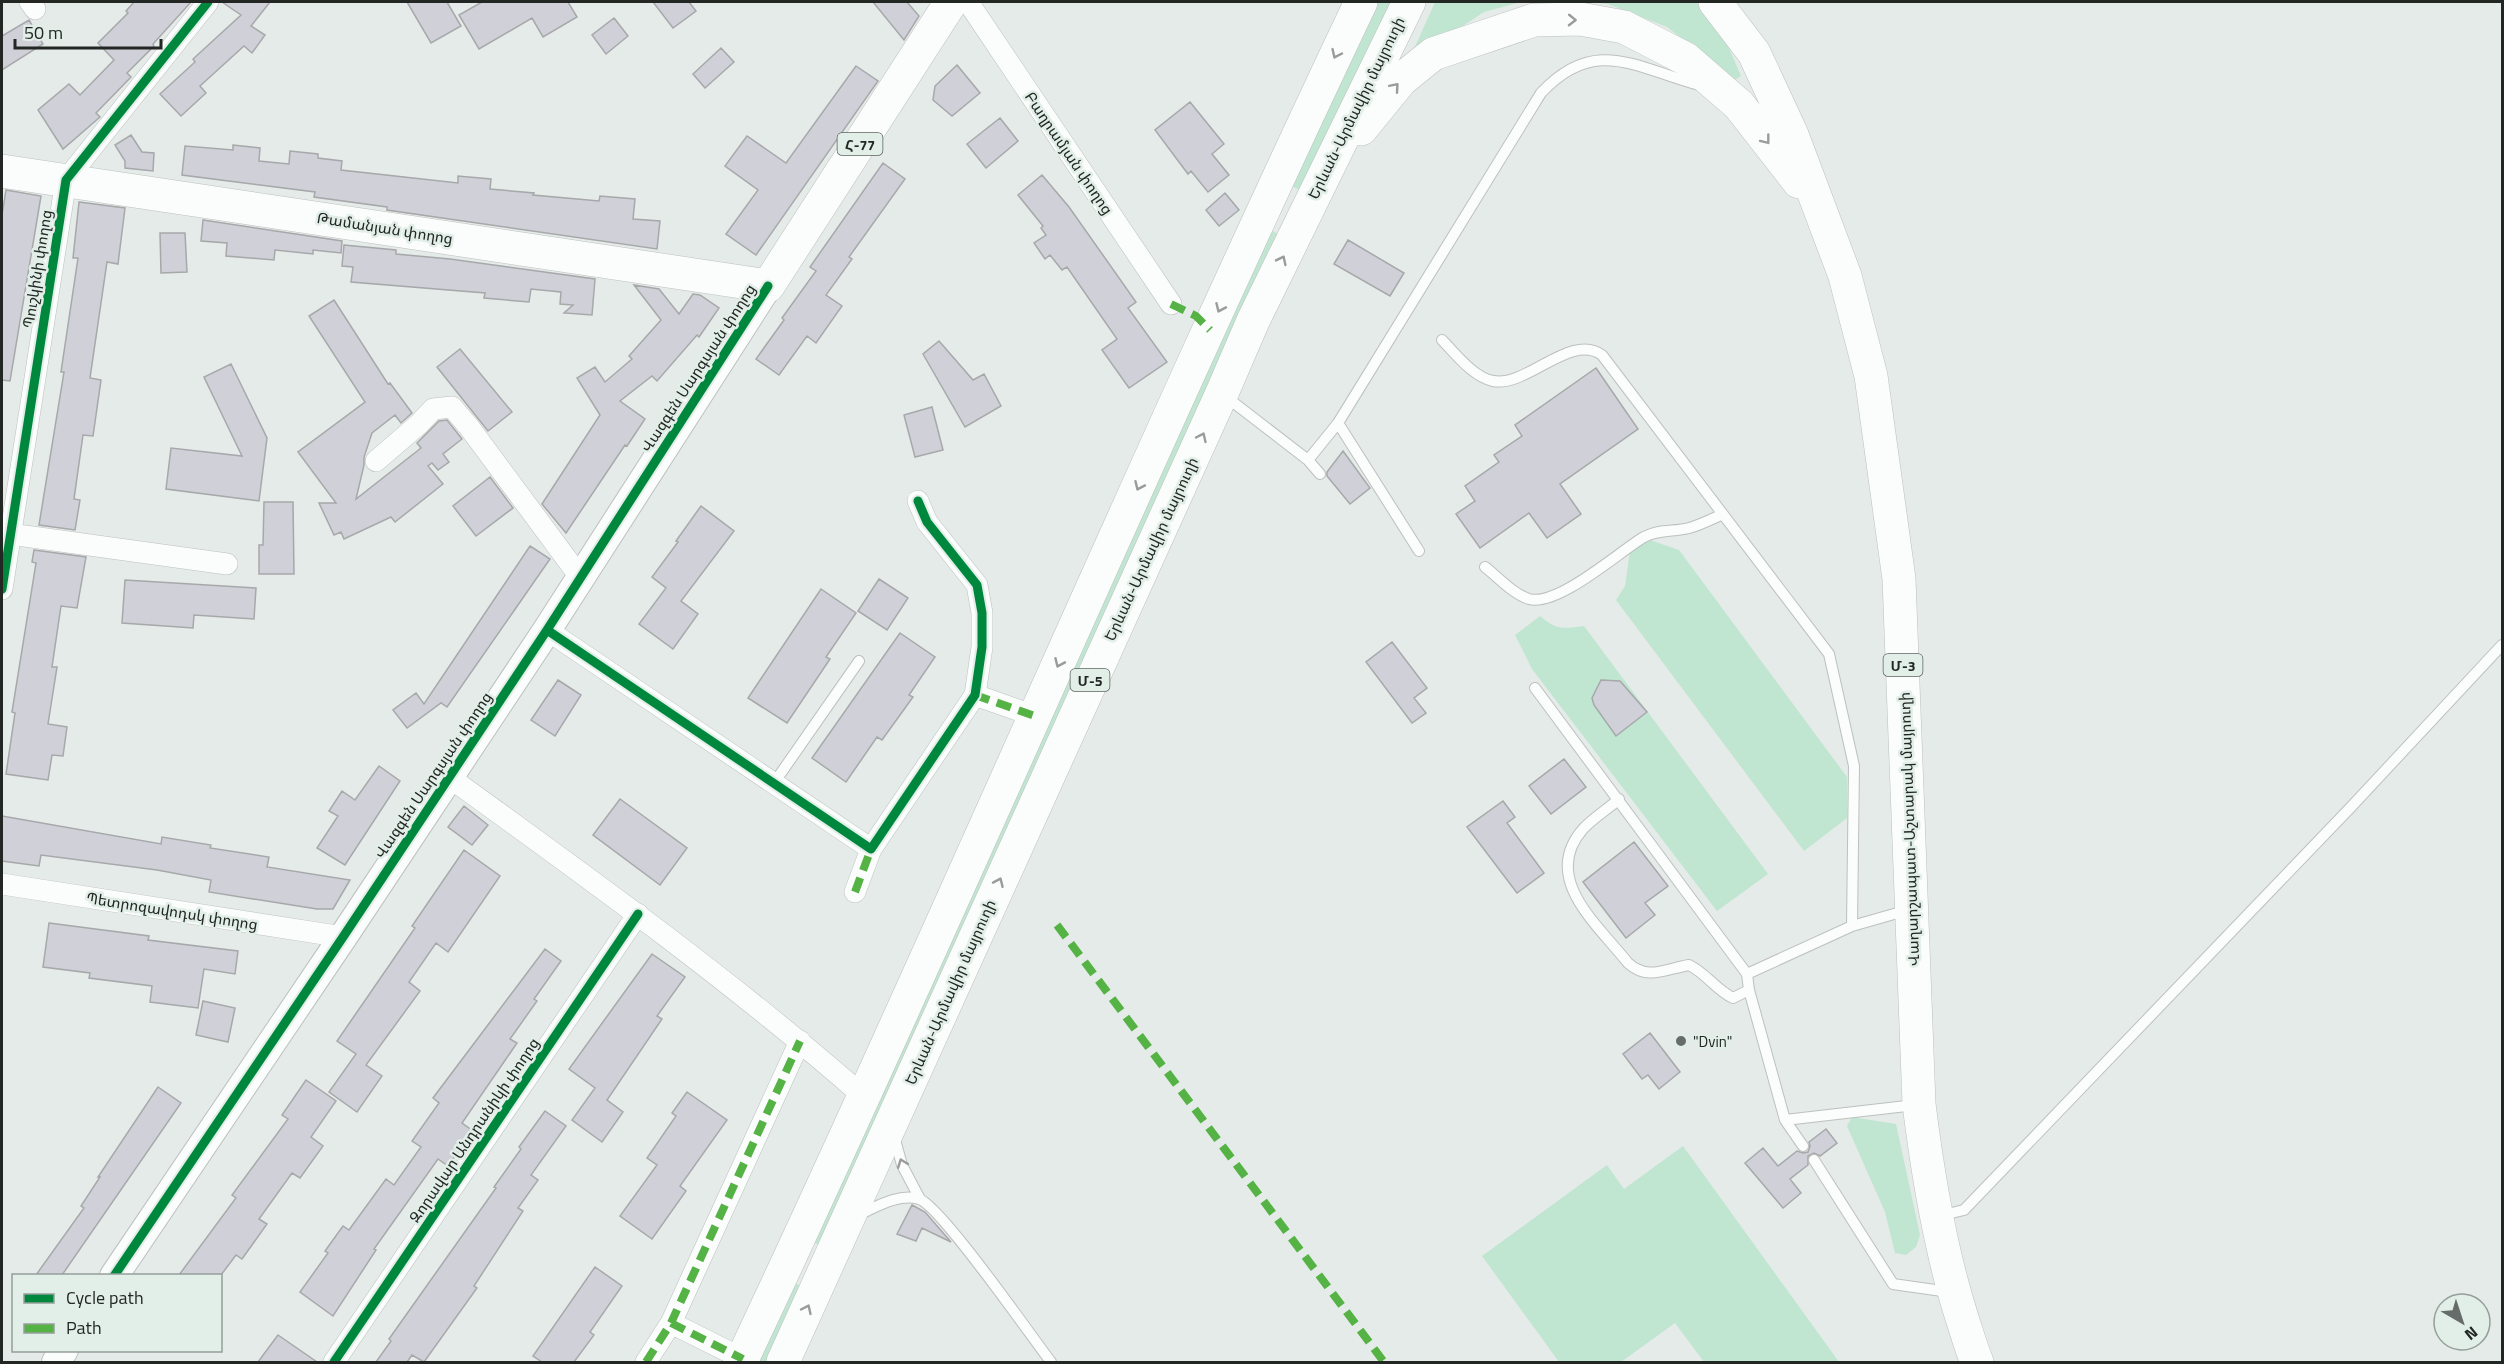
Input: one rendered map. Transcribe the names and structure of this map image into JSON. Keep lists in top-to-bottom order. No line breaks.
{"streets":{"main road":["Երևան-Արմավիր մայրուղի","Հ-77","Թամանյան փողոց","Վազգեն Սարգսյան փողոց","Մ-3","Մ-5","Վաղարշապատ-Աշտարակ մայրուղի"],"street":["Բաղրամյան փողոց","Պուշկինի փողոց","Պետրոզավոդսկ փողոց","Զորավար Անդրանիկի փողոց"]},"crossings":[["Երևան-Արմավիր մայրուղի","Մ-3"],["Թամանյան փողոց","Պուշկինի փողոց"],["Թամանյան փողոց","Վազգեն Սարգսյան փողոց"],["Վազգեն Սարգսյան փողոց","Պետրոզավոդսկ փողոց"],["Մ-3","Վաղարշապատ-Աշտարակ մայրուղի"]],"places":["\"Dvin\""],"legend":["Cycle path","Path"],"scale_bar":"50 m","north":"bottom right"}
